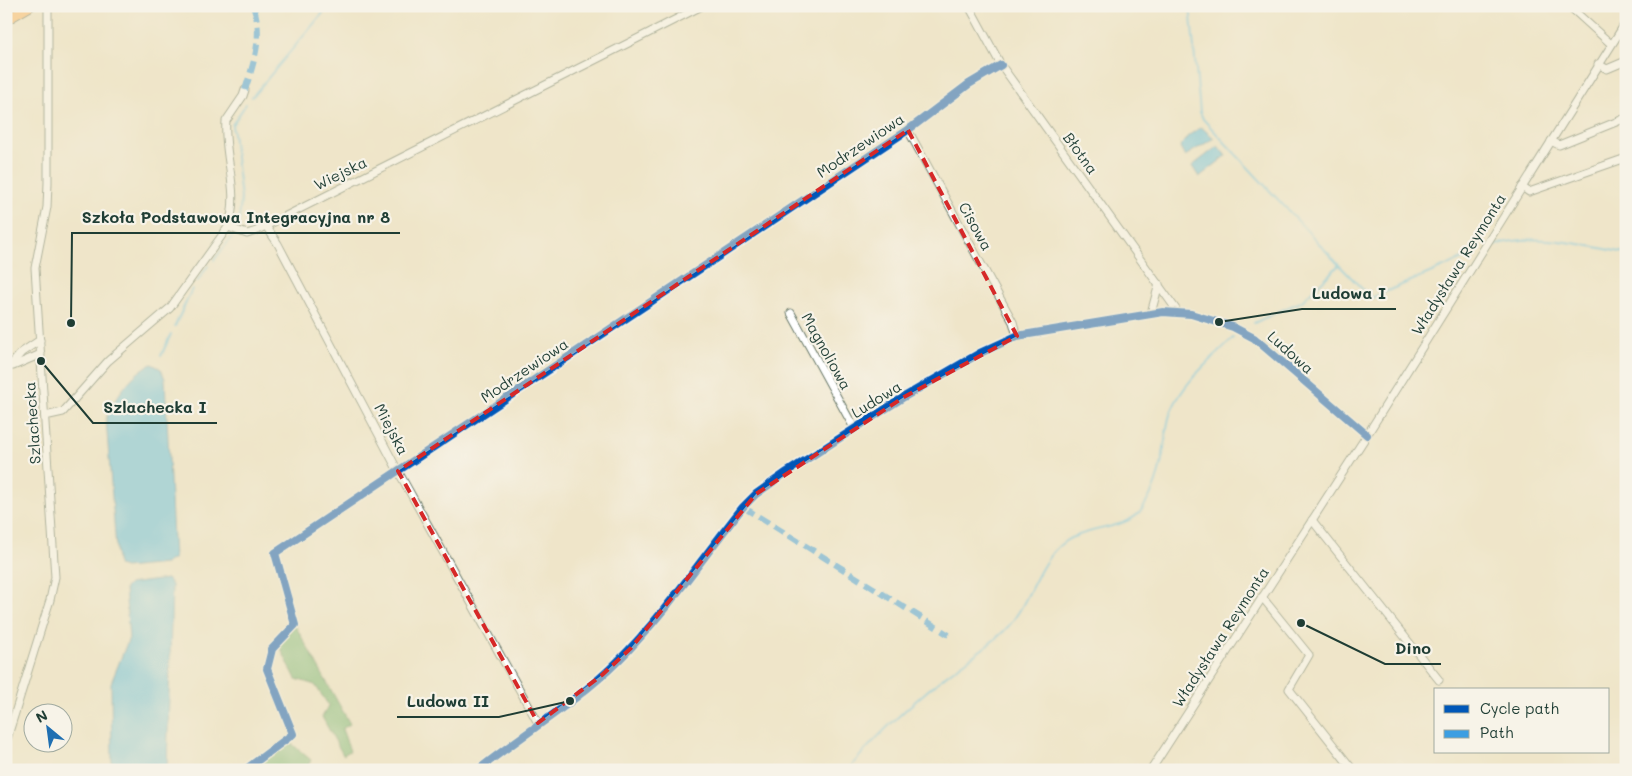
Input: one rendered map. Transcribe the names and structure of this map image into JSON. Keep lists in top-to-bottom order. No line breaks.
{"streets":{"street":["Modrzewiowa","Błotna","Wiejska","Cisowa","Władysława Reymonta","Magnoliowa","Ludowa","Szlachecka","Miejska"]},"crossings":[["Modrzewiowa","Błotna"],["Modrzewiowa","Cisowa"],["Modrzewiowa","Miejska"],["Błotna","Ludowa"],["Wiejska","Miejska"],["Cisowa","Ludowa"],["Władysława Reymonta","Ludowa"],["Magnoliowa","Ludowa"],["Ludowa","Miejska"]],"places":["Ludowa I","Szkoła Podstawowa Integracyjna nr 8","Szlachecka I","Dino","Ludowa II"],"legend":["Cycle path","Path"],"north":"top left"}
